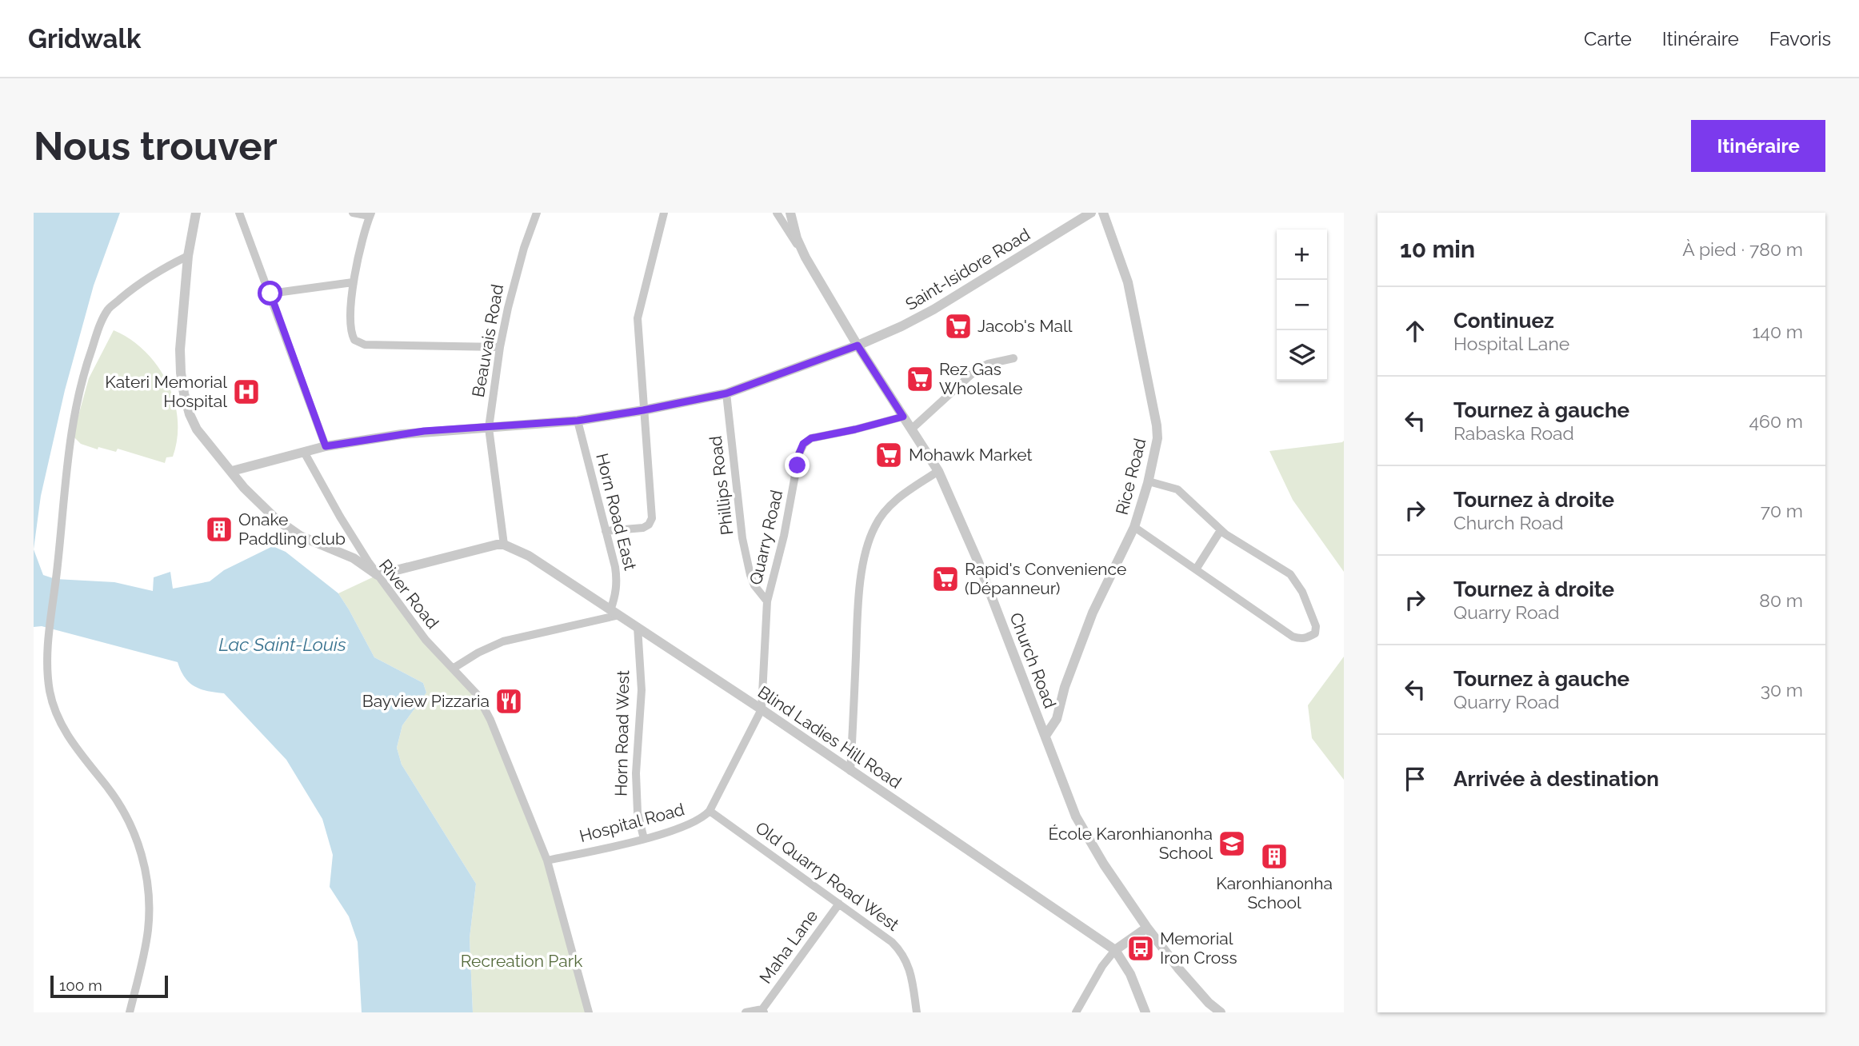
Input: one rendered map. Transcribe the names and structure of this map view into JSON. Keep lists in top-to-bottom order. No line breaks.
{"streets":{"street":["Saint-Isidore Road","Beauvais Road","Rice Road","Phillips Road","Horn Road East","Quarry Road","River Road","Church Road","Horn Road West","Blind Ladies Hill Road","Hospital Road","Old Quarry Road West","Maha Lane"]},"crossings":[["Saint-Isidore Road","Beauvais Road"],["Saint-Isidore Road","Phillips Road"],["Saint-Isidore Road","Horn Road East"],["Saint-Isidore Road","River Road"],["Saint-Isidore Road","Church Road"],["Beauvais Road","Blind Ladies Hill Road"],["Rice Road","Church Road"],["Phillips Road","Quarry Road"],["Horn Road East","Blind Ladies Hill Road"],["Quarry Road","Church Road"],["Quarry Road","Blind Ladies Hill Road"],["Quarry Road","Hospital Road"],["River Road","Hospital Road"],["Horn Road West","Blind Ladies Hill Road"],["Horn Road West","Hospital Road"],["Blind Ladies Hill Road","Hospital Road"],["Hospital Road","Old Quarry Road West"],["Old Quarry Road West","Maha Lane"]],"water":["Lac Saint-Louis"],"parks":["Recreation Park"],"places":{"supermarket":["Jacob's Mall","Rez Gas Wholesale","Mohawk Market","Rapid's Convenience (Dépanneur)"],"hospital":["Kateri Memorial Hospital"],"building":["Onake Paddling club","Karonhianonha School"],"restaurant":["Bayview Pizzaria"],"school or university":["École Karonhianonha School"],"bus stop":["Memorial Iron Cross"]},"scale_bar":"100 m","page":{"header":"Gridwalk","nav":["Carte","Itinéraire","Favoris"],"buttons":"Itinéraire","title":"Nous trouver","heading":["10 min","À pied · 780 m"],"map_buttons":["+","−"],"list":[["Continuez","Hospital Lane","140 m"],["Tournez à gauche","Rabaska Road","460 m"],["Tournez à droite","Church Road","70 m"],["Tournez à droite","Quarry Road","80 m"],["Tournez à gauche","Quarry Road","30 m"],"Arrivée à destination"],"scale":"100 m"}}
